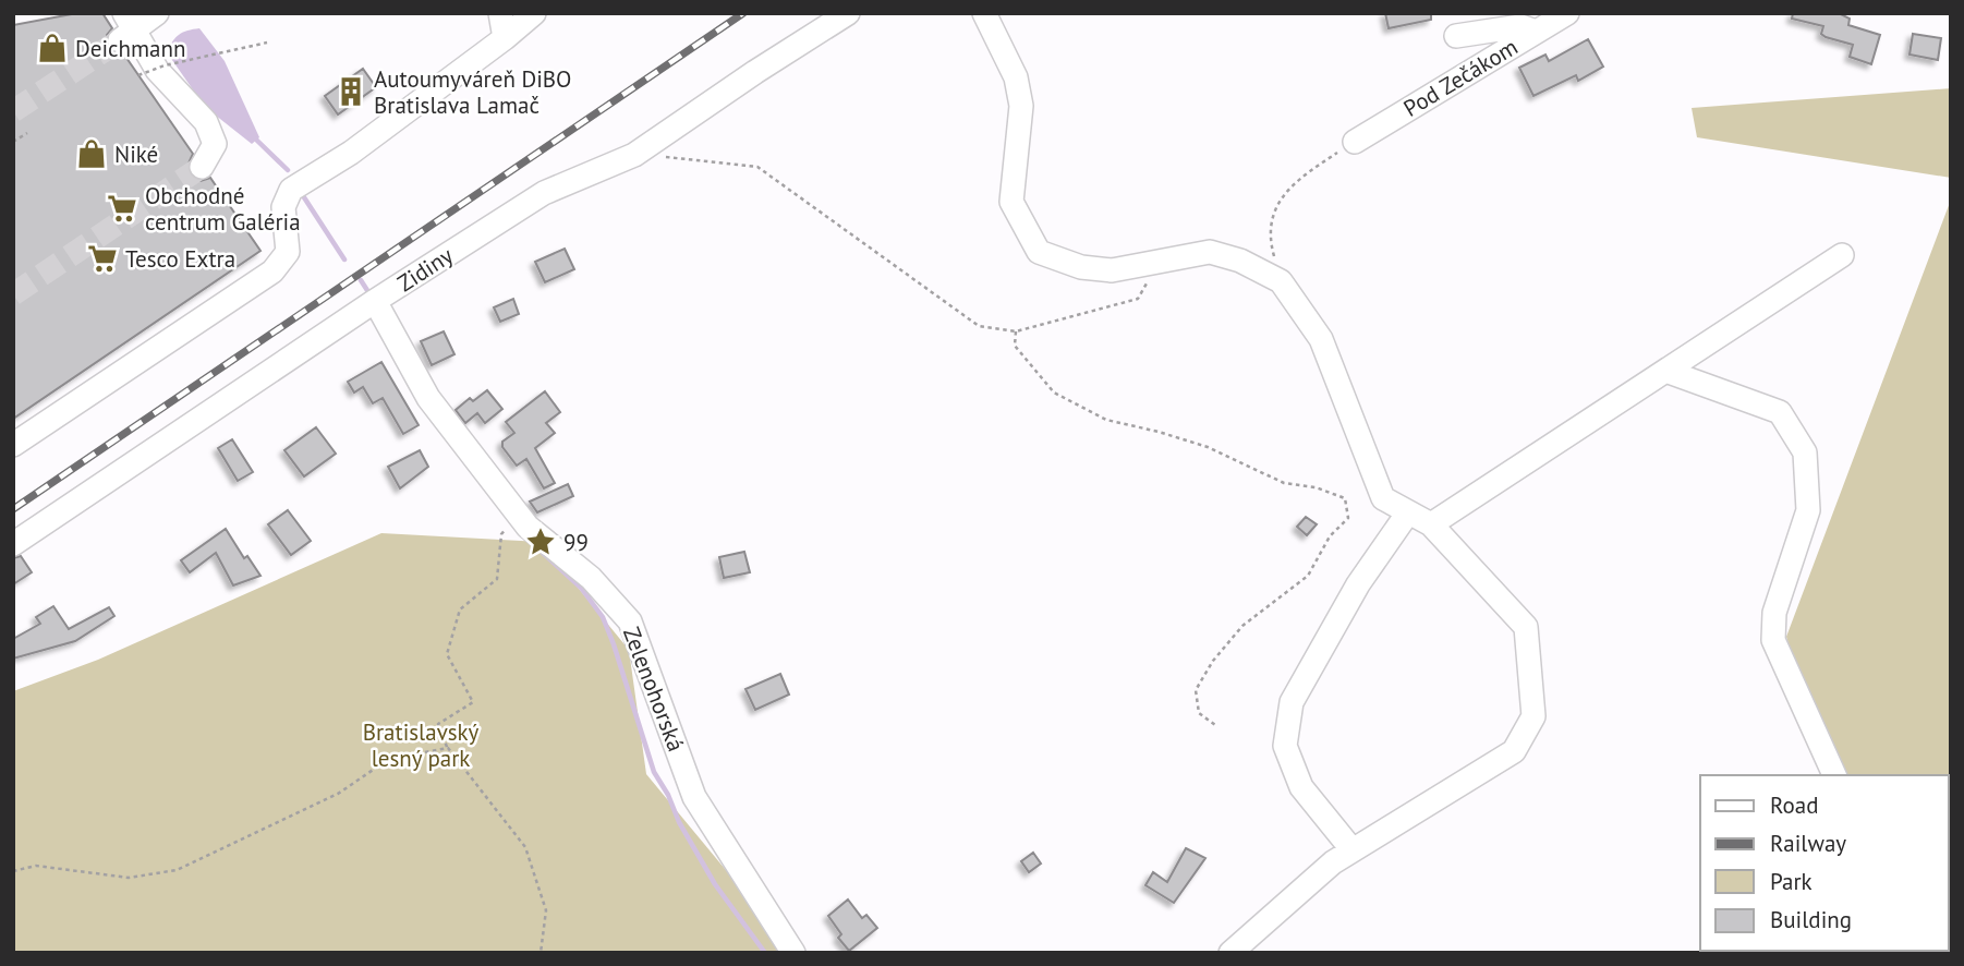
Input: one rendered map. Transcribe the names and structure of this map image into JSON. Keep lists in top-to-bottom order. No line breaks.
{"streets":{"street":["Pod Zečákom","Zidiny","Zelenohorská"]},"crossings":[["Zidiny","Zelenohorská"]],"parks":["Bratislavský lesný park"],"places":{"shop":["Deichmann","Niké"],"building":["Autoumyváreň DiBO Bratislava Lamač"],"supermarket":["Obchodné centrum Galéria","Tesco Extra"],"place":["99"]},"legend":["Road","Railway","Park","Building"]}
